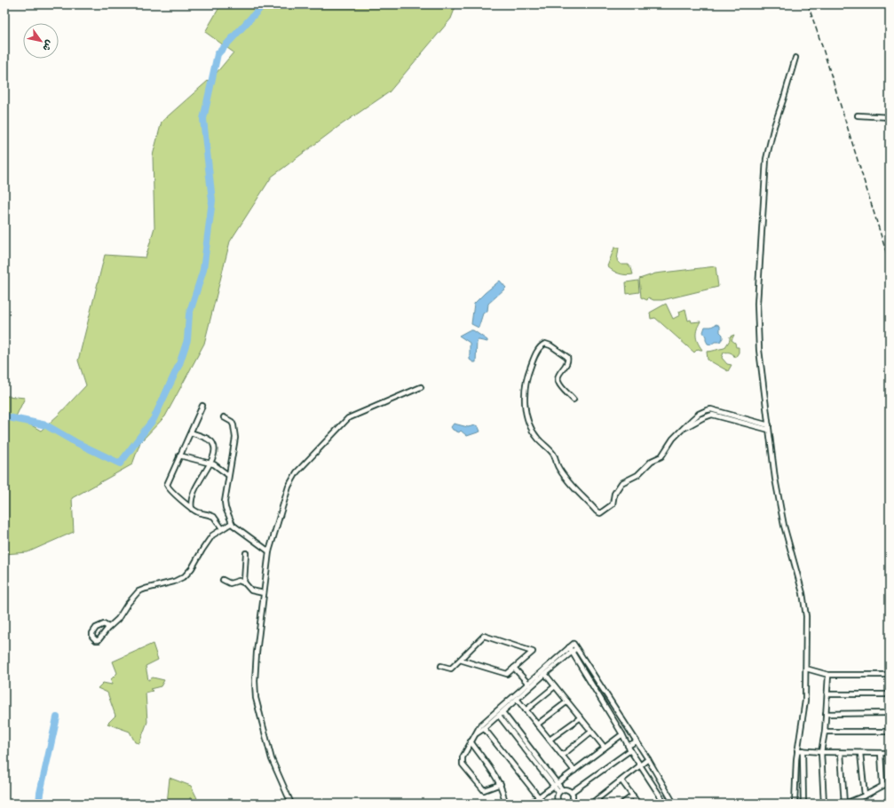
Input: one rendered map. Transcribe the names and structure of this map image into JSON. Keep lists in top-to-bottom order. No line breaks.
{"north":"bottom right"}
